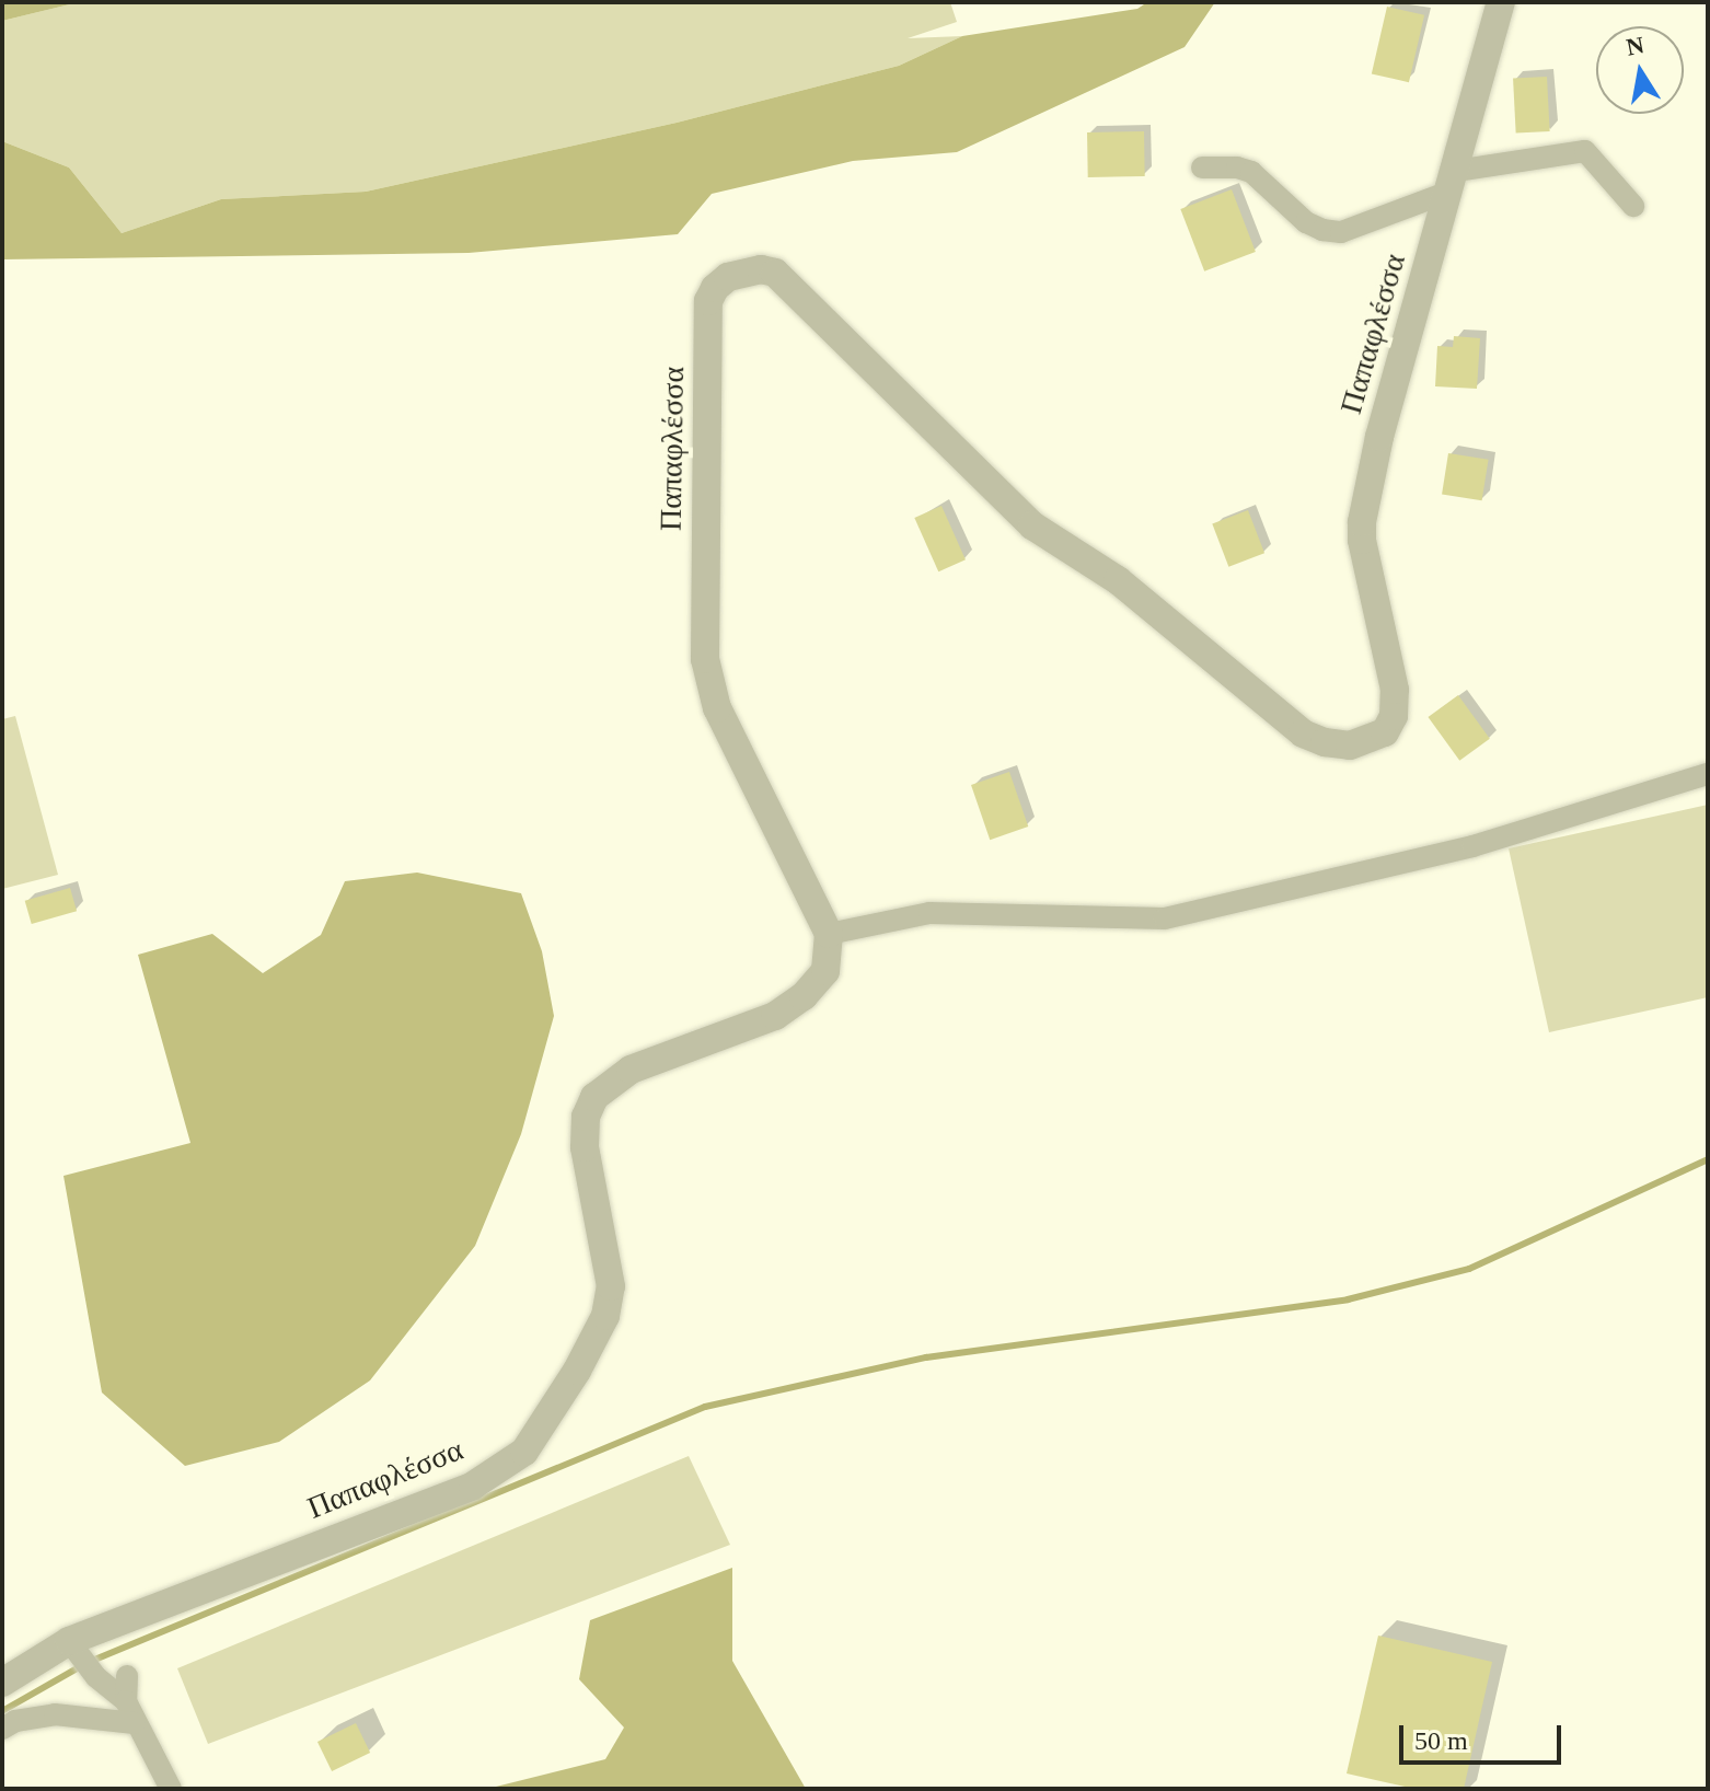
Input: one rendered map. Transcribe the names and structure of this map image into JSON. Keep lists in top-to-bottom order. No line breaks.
{"streets":{"street":["Παπαφλέσσα"]},"scale_bar":"50 m","north":"top"}
